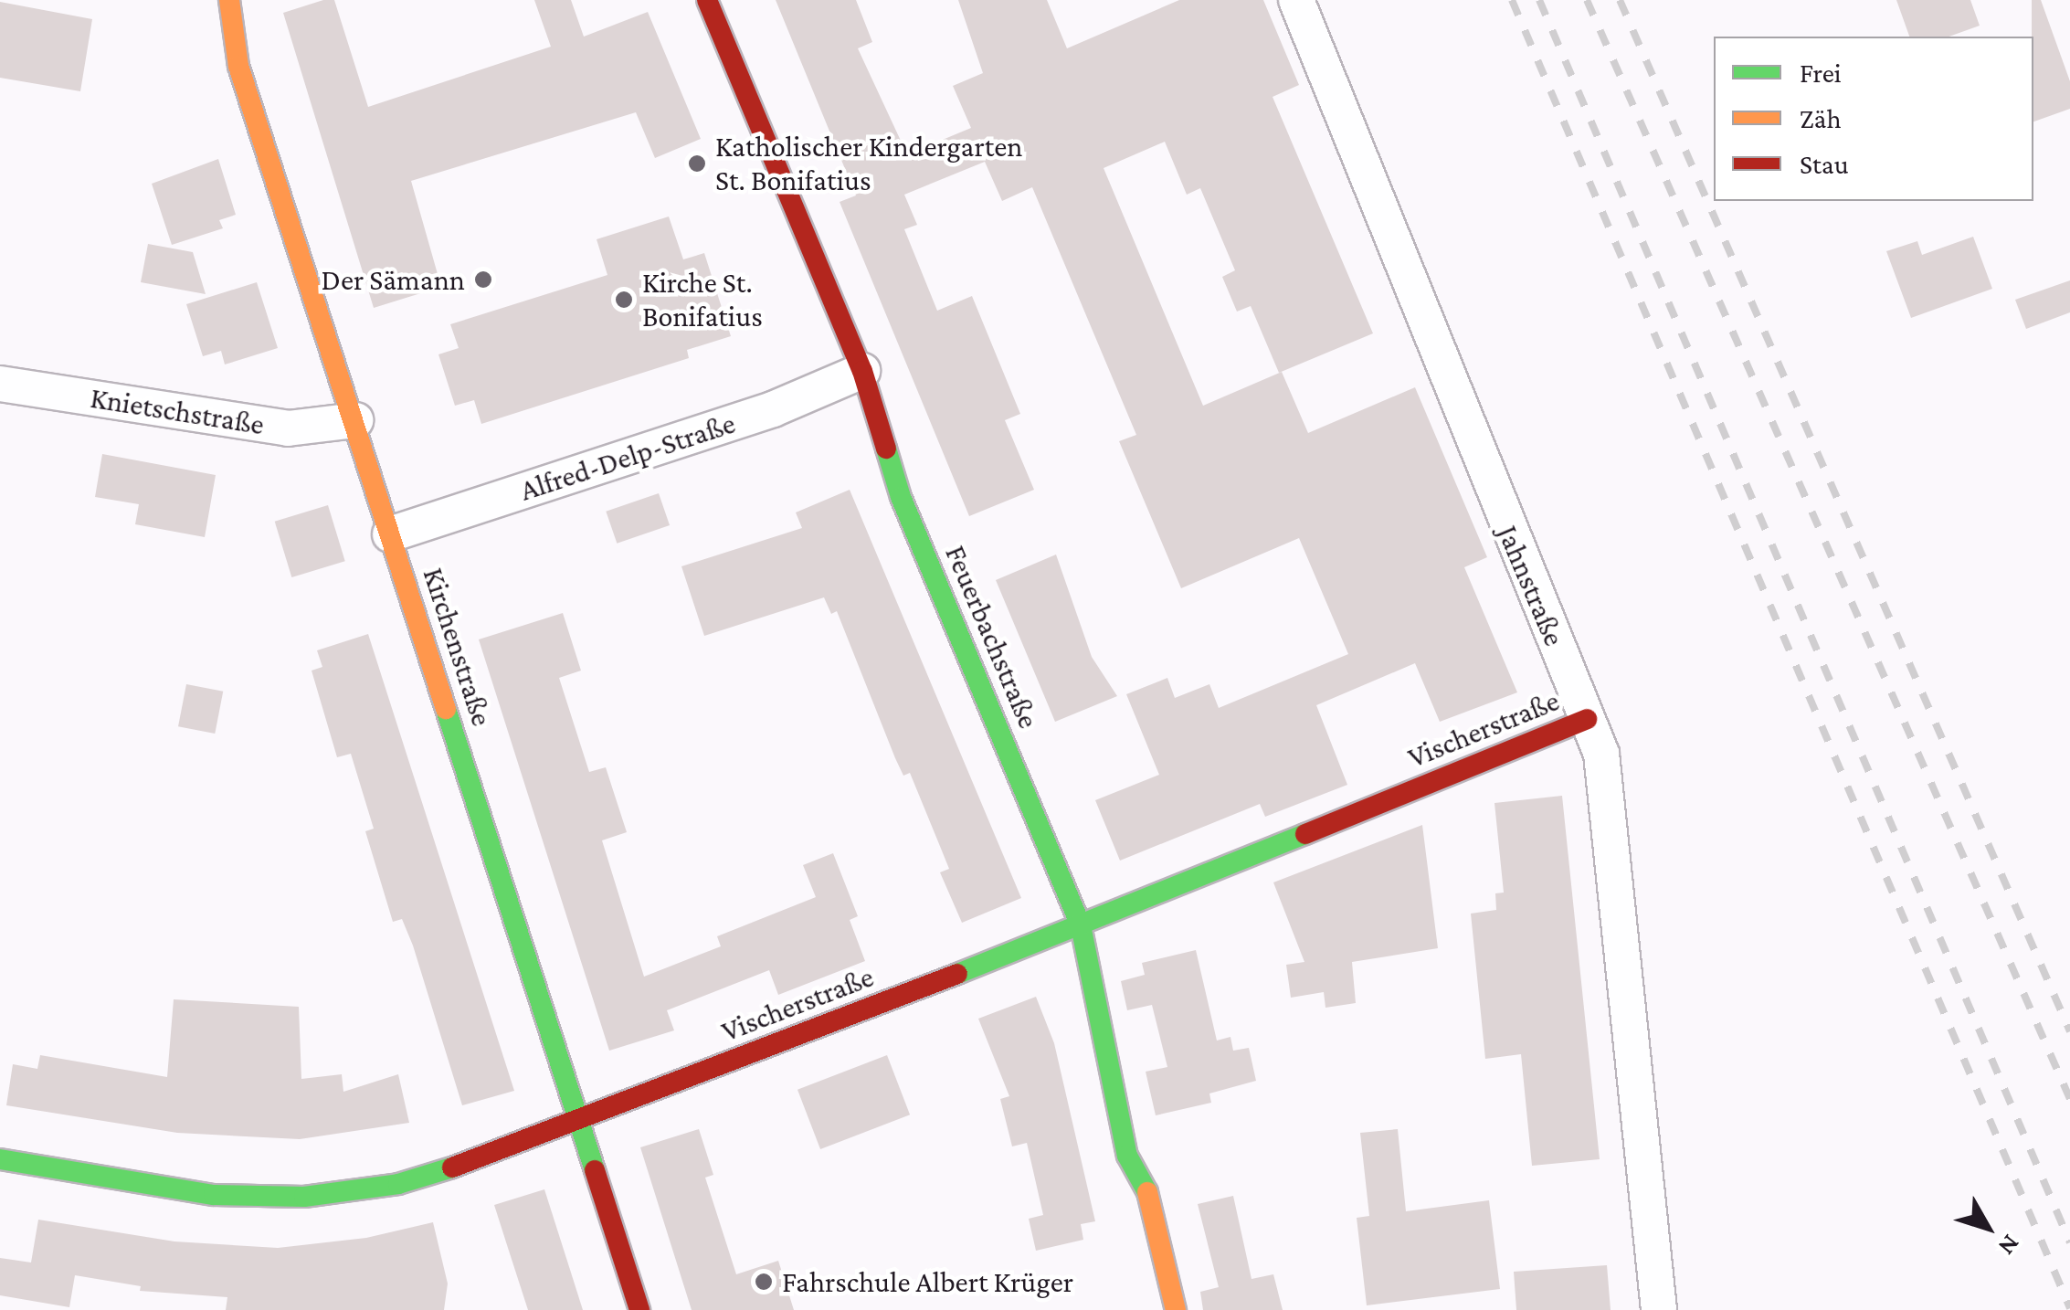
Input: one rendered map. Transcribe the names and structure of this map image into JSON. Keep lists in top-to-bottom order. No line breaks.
{"streets":{"street":["Knietschstraße","Alfred-Delp-Straße","Jahnstraße","Feuerbachstraße","Kirchenstraße","Vischerstraße"]},"crossings":[["Knietschstraße","Kirchenstraße"],["Alfred-Delp-Straße","Feuerbachstraße"],["Alfred-Delp-Straße","Kirchenstraße"],["Jahnstraße","Vischerstraße"],["Feuerbachstraße","Vischerstraße"],["Kirchenstraße","Vischerstraße"]],"places":["Katholischer Kindergarten St. Bonifatius","Der Sämann","Kirche St. Bonifatius","Fahrschule Albert Krüger"],"legend":["Frei","Zäh","Stau"],"north":"bottom right"}
